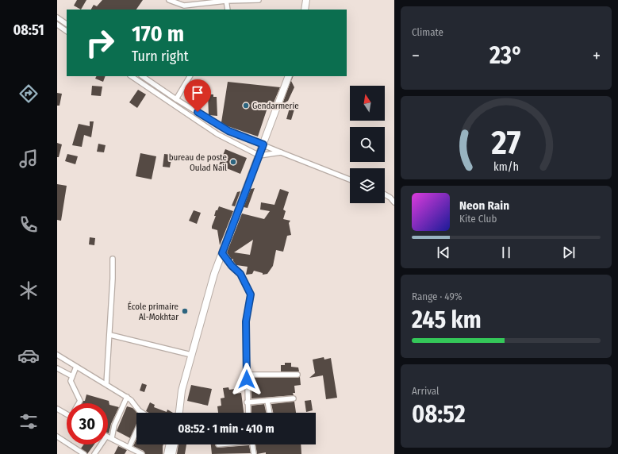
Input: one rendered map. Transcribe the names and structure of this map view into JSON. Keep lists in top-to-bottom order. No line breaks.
{"places":["Gendarmerie","bureau de poste Oulad Nail","École primaire Al-Mokhtar"],"north":"top","page":{"tabs":"08:51","tile":["Climate",["Range · 49%","245 km"],["Arrival","08:52"]],"turn":["170 m","Turn right"],"heat":["−","23°","+"],"song":["Neon Rain","Kite Club"],"limit":"30","trip":"08:52 · 1 min · 410 m","gauge":["27","km/h"]}}
